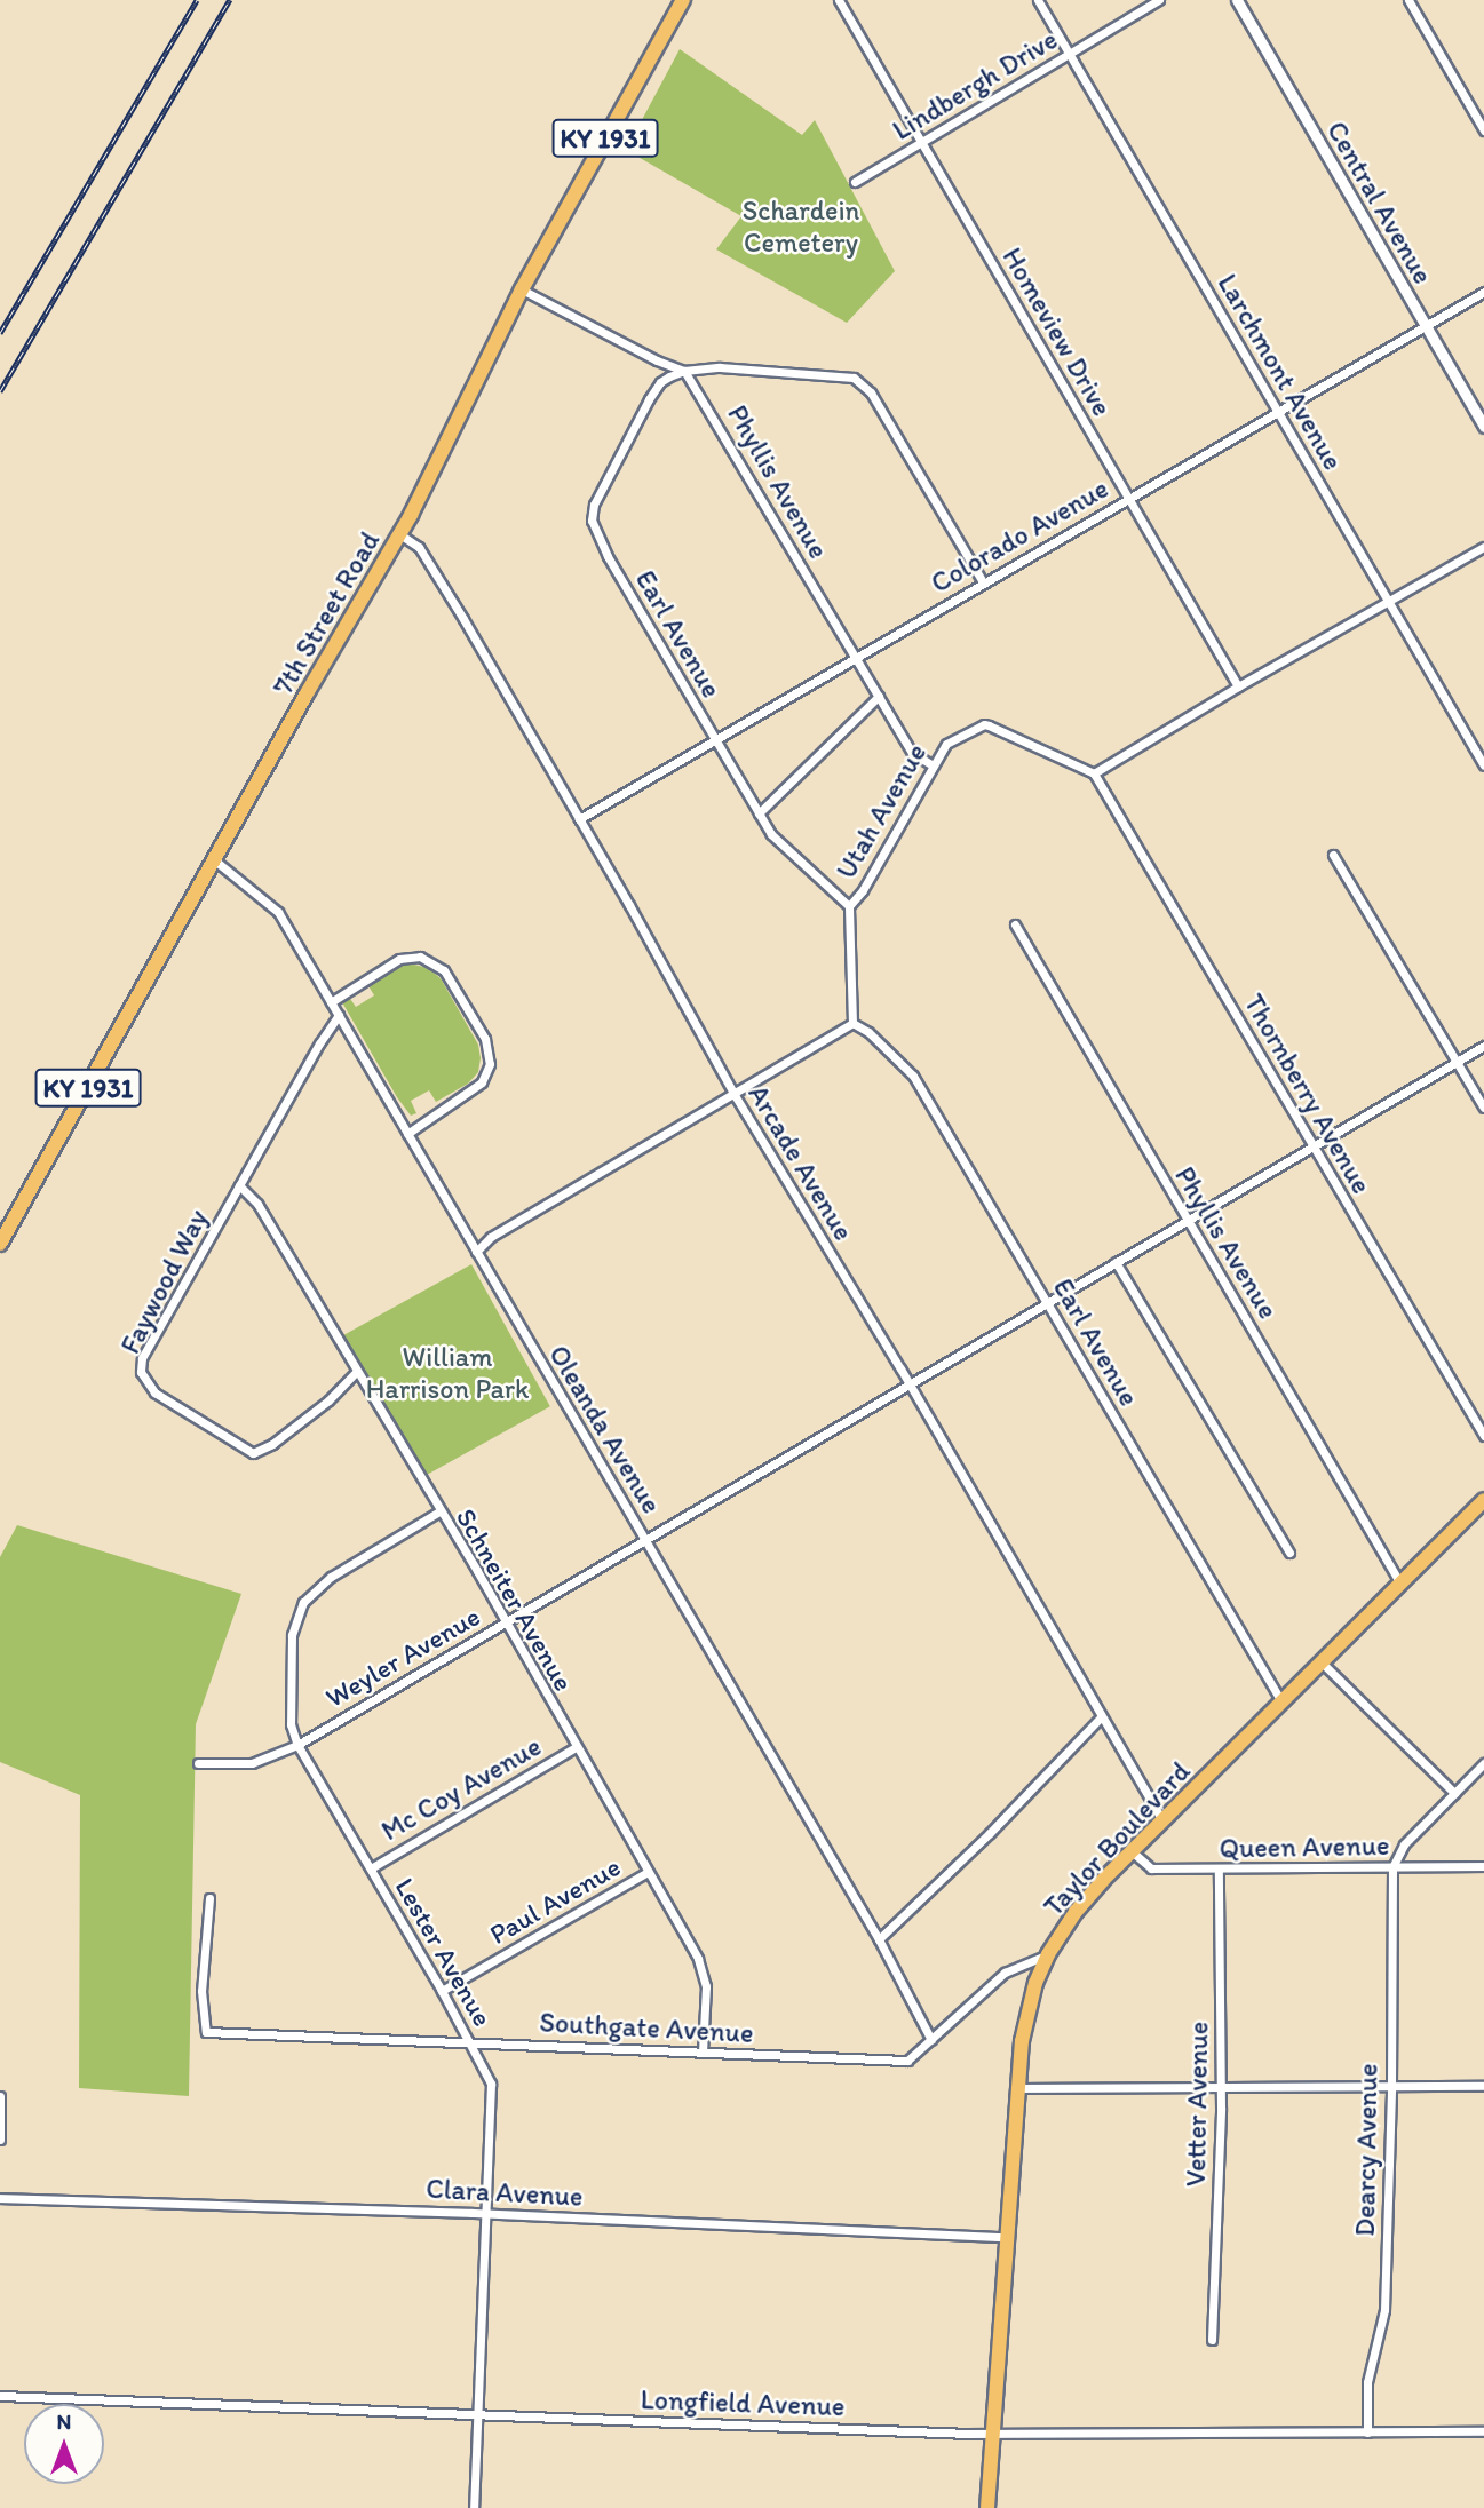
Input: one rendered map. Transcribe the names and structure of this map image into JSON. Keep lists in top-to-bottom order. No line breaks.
{"streets":{"main road":["KY 1931","7th Street Road","Taylor Boulevard"],"street":["Lindbergh Drive","Central Avenue","Homeview Drive","Larchmont Avenue","Phyllis Avenue","Colorado Avenue","Earl Avenue","Utah Avenue","Thornberry Avenue","Arcade Avenue","Faywood Way","Oleanda Avenue","Schneiter Avenue","Weyler Avenue","Mc Coy Avenue","Queen Avenue","Paul Avenue","Lester Avenue","Southgate Avenue","Vetter Avenue","Dearcy Avenue","Clara Avenue","Longfield Avenue"]},"crossings":[["Lindbergh Drive","Homeview Drive"],["Lindbergh Drive","Larchmont Avenue"],["Central Avenue","Colorado Avenue"],["Homeview Drive","Colorado Avenue"],["Larchmont Avenue","Colorado Avenue"],["Phyllis Avenue","Colorado Avenue"],["Phyllis Avenue","Earl Avenue"],["Phyllis Avenue","Utah Avenue"],["Phyllis Avenue","Weyler Avenue"],["Phyllis Avenue","Taylor Boulevard"],["Colorado Avenue","Earl Avenue"],["Colorado Avenue","Arcade Avenue"],["7th Street Road","Arcade Avenue"],["7th Street Road","Oleanda Avenue"],["Earl Avenue","Utah Avenue"],["Earl Avenue","Weyler Avenue"],["Earl Avenue","Taylor Boulevard"],["Utah Avenue","Thornberry Avenue"],["Thornberry Avenue","Weyler Avenue"],["Arcade Avenue","Weyler Avenue"],["Arcade Avenue","Taylor Boulevard"],["Faywood Way","Oleanda Avenue"],["Faywood Way","Schneiter Avenue"],["Oleanda Avenue","Weyler Avenue"],["Oleanda Avenue","Southgate Avenue"],["Schneiter Avenue","Weyler Avenue"],["Schneiter Avenue","Mc Coy Avenue"],["Schneiter Avenue","Paul Avenue"],["Schneiter Avenue","Lester Avenue"],["Schneiter Avenue","Southgate Avenue"],["Weyler Avenue","Lester Avenue"],["Mc Coy Avenue","Lester Avenue"],["Taylor Boulevard","Queen Avenue"],["Taylor Boulevard","Southgate Avenue"],["Taylor Boulevard","Clara Avenue"],["Taylor Boulevard","Longfield Avenue"],["Queen Avenue","Vetter Avenue"],["Queen Avenue","Dearcy Avenue"],["Paul Avenue","Lester Avenue"],["Lester Avenue","Southgate Avenue"],["Lester Avenue","Clara Avenue"],["Lester Avenue","Longfield Avenue"],["Dearcy Avenue","Longfield Avenue"]],"parks":["Schardein Cemetery","William Harrison Park"],"north":"top"}
